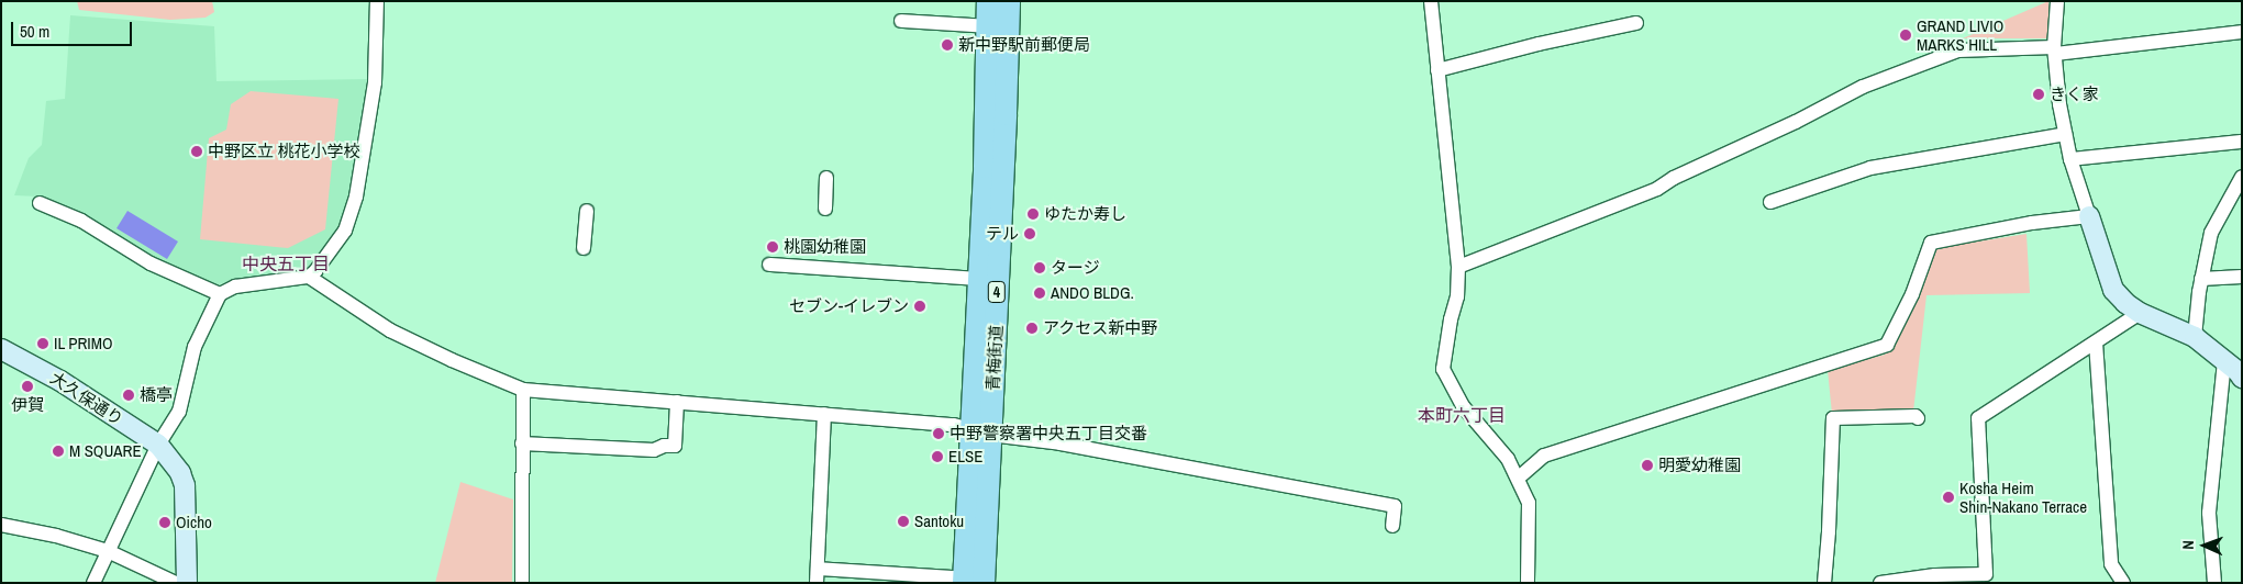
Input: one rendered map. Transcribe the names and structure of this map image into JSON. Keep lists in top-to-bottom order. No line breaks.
{"streets":{"main road":["4","青梅街道","大久保通り"]},"districts":["中央五丁目","本町六丁目"],"places":["GRAND LIVIO MARKS HILL","新中野駅前郵便局","きく家","中野区立 桃花小学校","ゆたか寿し","テル","桃園幼稚園","タージ","ANDO BLDG.","セブン-イレブン","アクセス新中野","IL PRIMO","伊賀","橋亭","中野警察署中央五丁目交番","M SQUARE","ELSE","明愛幼稚園","Kosha Heim Shin-Nakano Terrace","Santoku","Oicho"],"scale_bar":"50 m","north":"left"}
